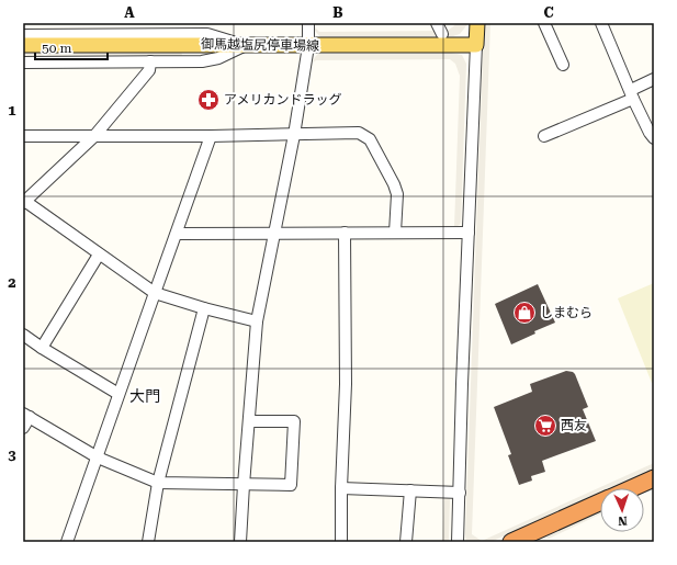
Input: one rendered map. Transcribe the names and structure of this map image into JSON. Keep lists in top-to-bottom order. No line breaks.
{"streets":{"main road":["御馬越塩尻停車場線"]},"districts":["大門"],"places":{"pharmacy":["アメリカンドラッグ"],"shop":["しまむら"],"supermarket":["西友"]},"scale_bar":"50 m","north":"bottom","grid":{"columns":["A","B","C"],"rows":["1","2","3"]}}
